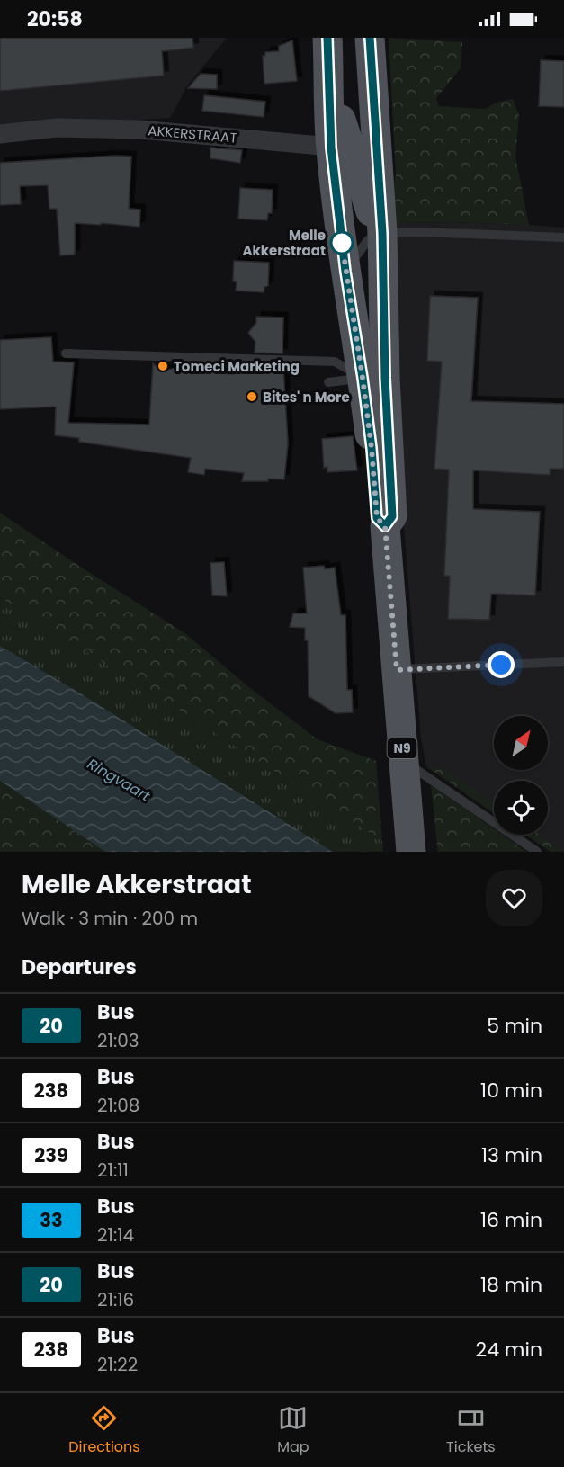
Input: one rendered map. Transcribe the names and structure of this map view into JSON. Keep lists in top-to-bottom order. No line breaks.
{"streets":{"main road":["N9"],"street":["AKKERSTRAAT"]},"crossings":[["AKKERSTRAAT","N9"]],"water":["Ringvaart"],"places":["Melle Akkerstraat","Tomeci Marketing","Bites' n More"],"lines":["bus line 20"],"north":"top right","page":{"status":"20:58","heading":[["Melle Akkerstraat","Walk · 3 min · 200 m"],"Departures"],"list":[{"mark":"20","name":"Bus","note":"21:03","value":"5 min"},{"mark":"238","name":"Bus","note":"21:08","value":"10 min"},{"mark":"239","name":"Bus","note":"21:11","value":"13 min"},{"mark":"33","name":"Bus","note":"21:14","value":"16 min"},{"mark":"20","name":"Bus","note":"21:16","value":"18 min"},{"mark":"238","name":"Bus","note":"21:22","value":"24 min"}],"tabs":["Directions","Map","Tickets"]}}
